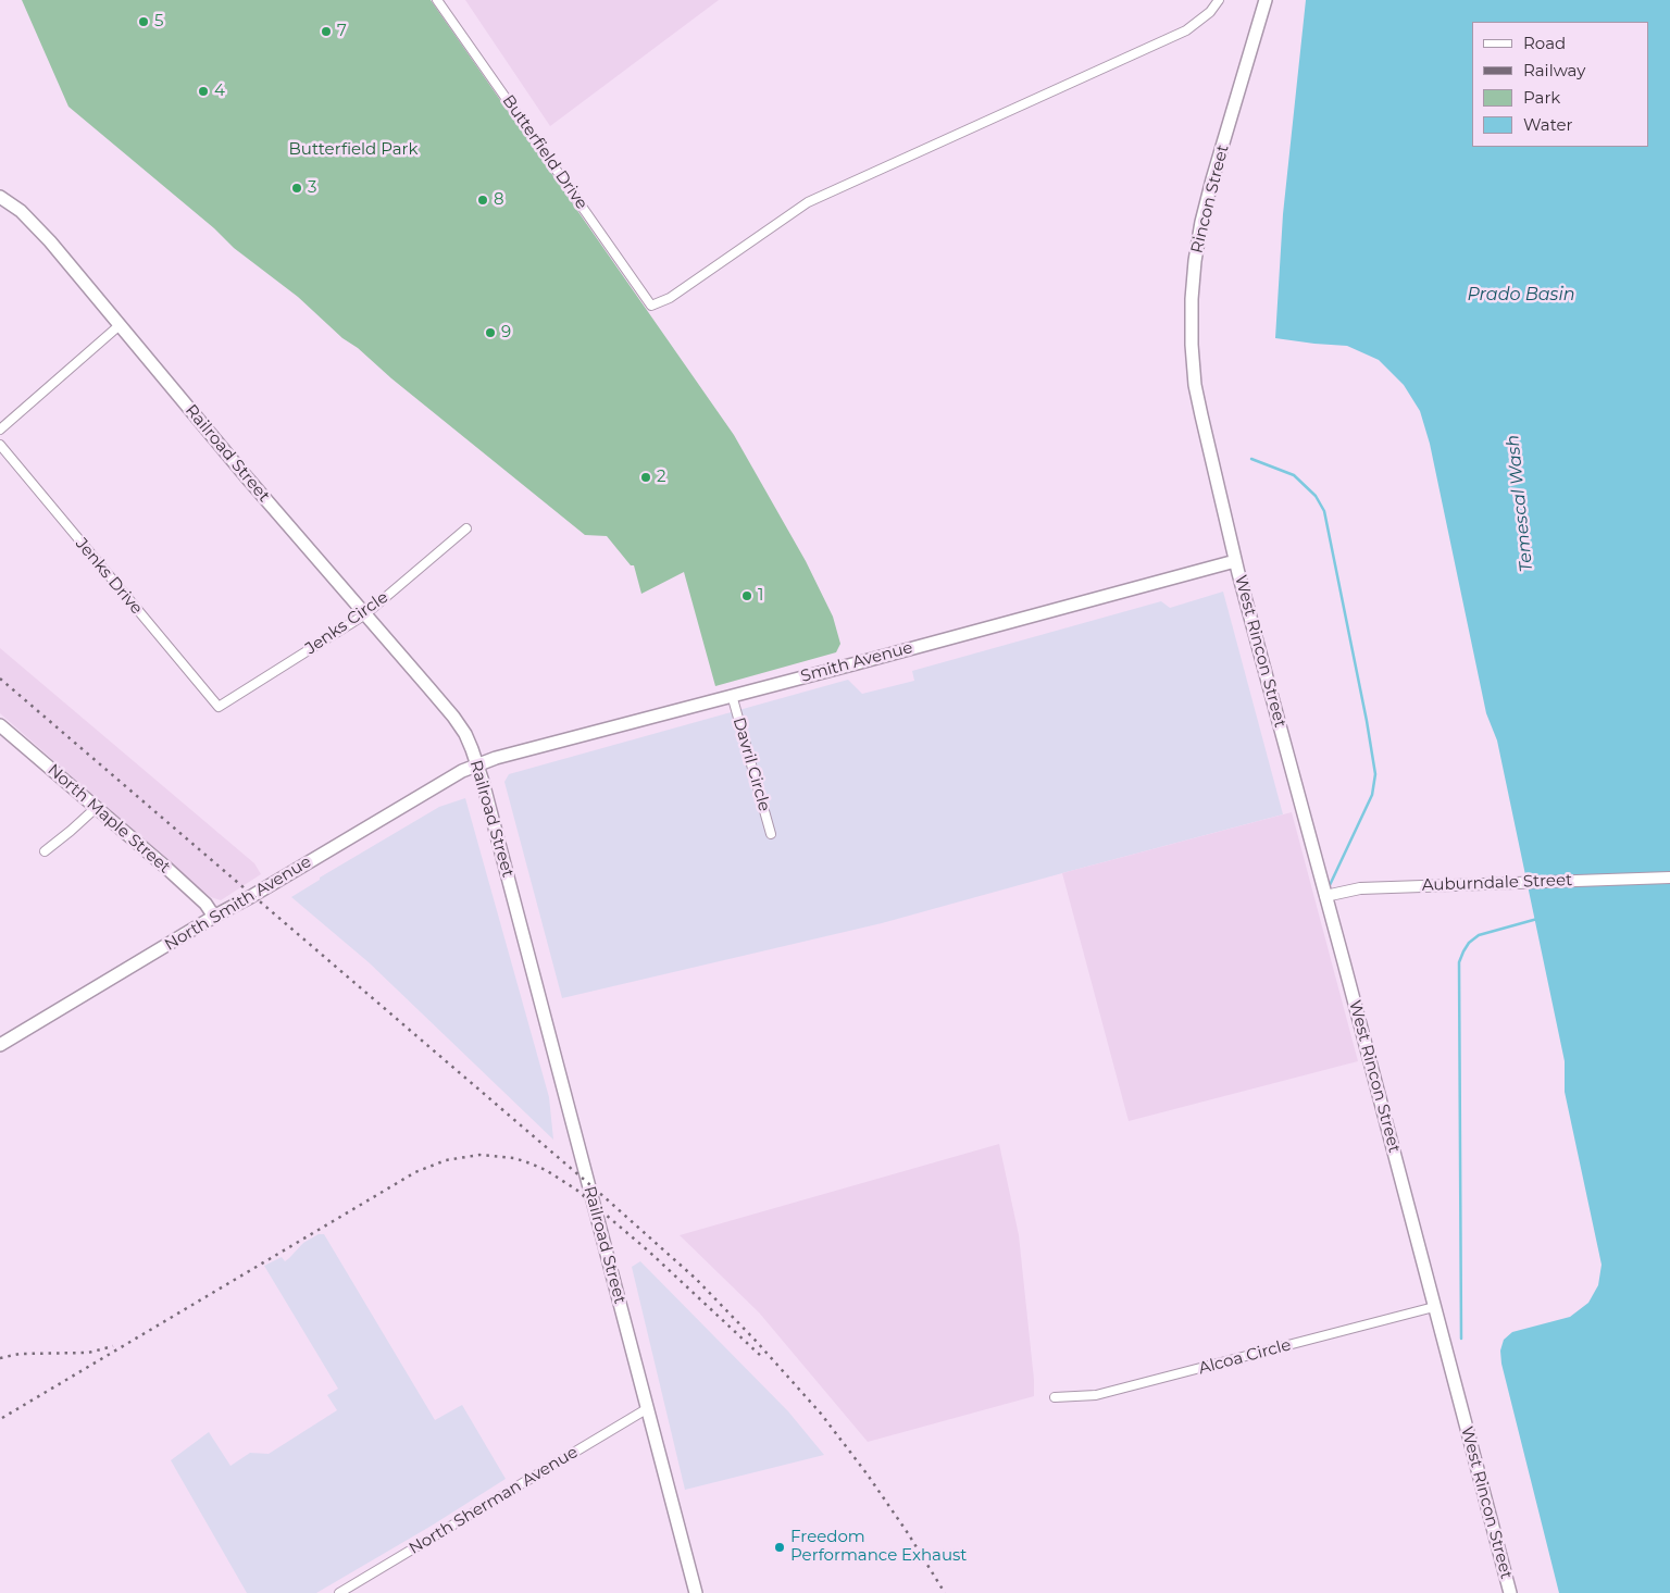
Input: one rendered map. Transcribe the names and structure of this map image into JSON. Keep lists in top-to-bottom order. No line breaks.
{"streets":{"main road":["Rincon Street","Railroad Street","West Rincon Street","Smith Avenue","North Maple Street","North Smith Avenue"],"street":["Butterfield Drive","Jenks Drive","Jenks Circle","Davril Circle","Auburndale Street","Alcoa Circle","North Sherman Avenue"]},"crossings":[["Rincon Street","West Rincon Street"],["Rincon Street","Smith Avenue"],["Railroad Street","Jenks Circle"],["Railroad Street","Smith Avenue"],["Railroad Street","North Smith Avenue"],["Railroad Street","North Sherman Avenue"],["Jenks Drive","Jenks Circle"],["West Rincon Street","Smith Avenue"],["West Rincon Street","Auburndale Street"],["West Rincon Street","Alcoa Circle"],["Smith Avenue","Davril Circle"],["Smith Avenue","North Smith Avenue"],["North Maple Street","North Smith Avenue"]],"water":["Prado Basin","Temescal Wash"],"parks":["Butterfield Park"],"places":["5","7","4","3","8","9","2","1","Freedom Performance Exhaust"],"legend":["Road","Railway","Park","Water"]}
